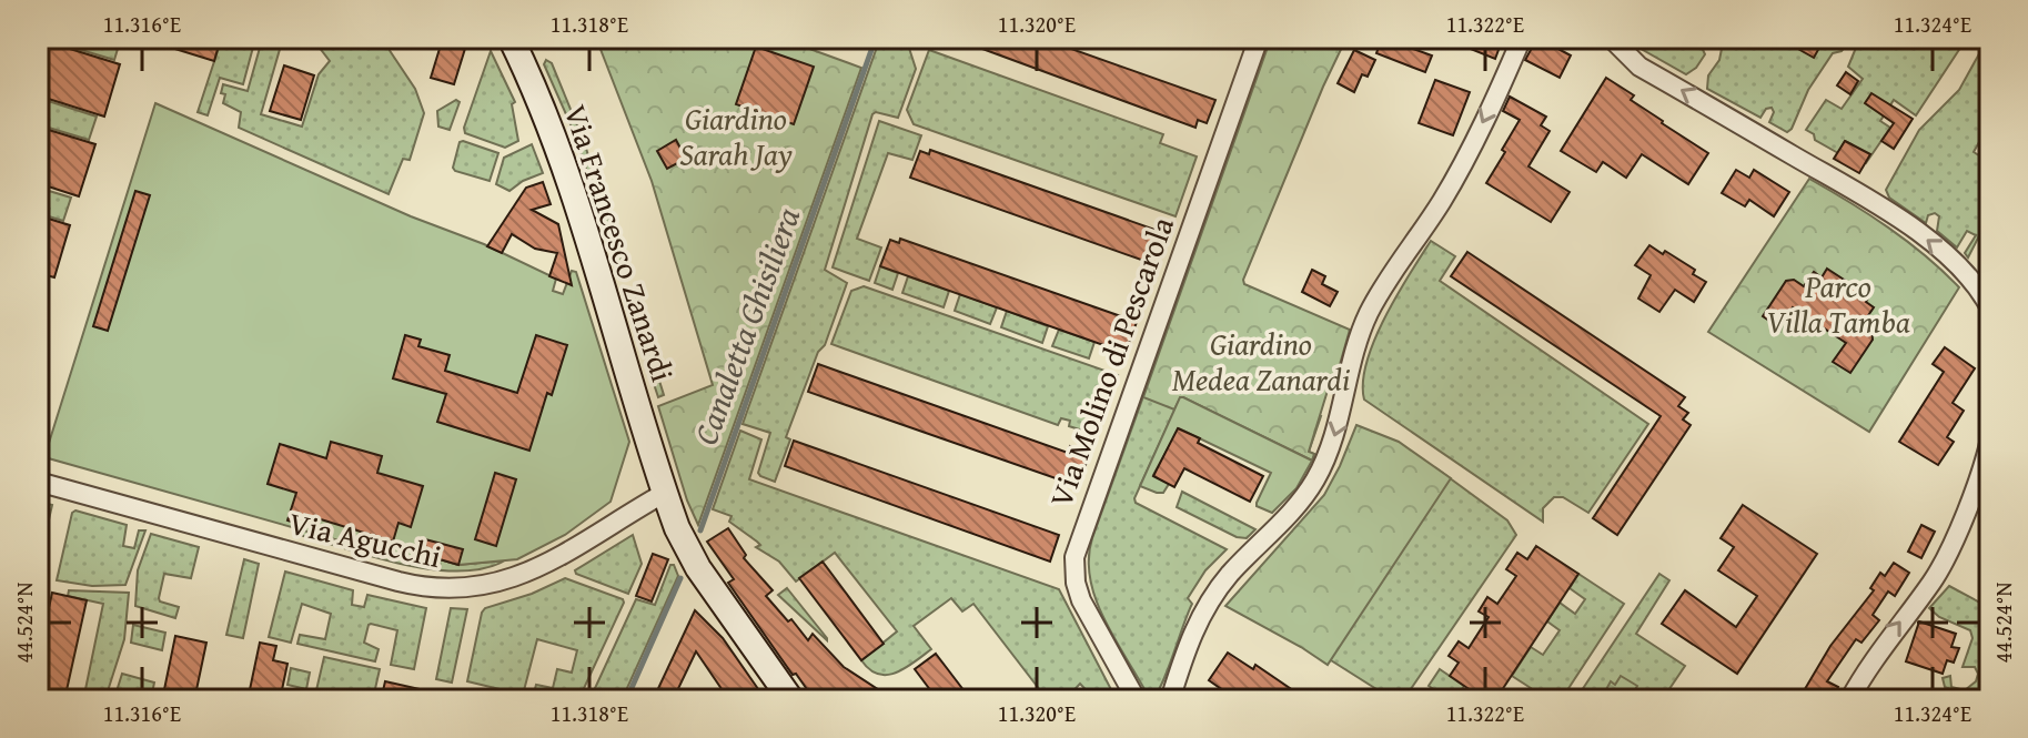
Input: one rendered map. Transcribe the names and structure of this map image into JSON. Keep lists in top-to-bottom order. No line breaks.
{"streets":{"main road":["Via Francesco Zanardi"],"street":["Via Molino di Pescarola","Via Agucchi"]},"crossings":[["Via Francesco Zanardi","Via Agucchi"]],"water":["Canaletta Ghisiliera"],"parks":["Giardino Sarah Jay","Parco Villa Tamba","Giardino Medea Zanardi"],"coordinates":["11.316°E","11.318°E","11.320°E","11.322°E","11.324°E","44.524°N"]}
